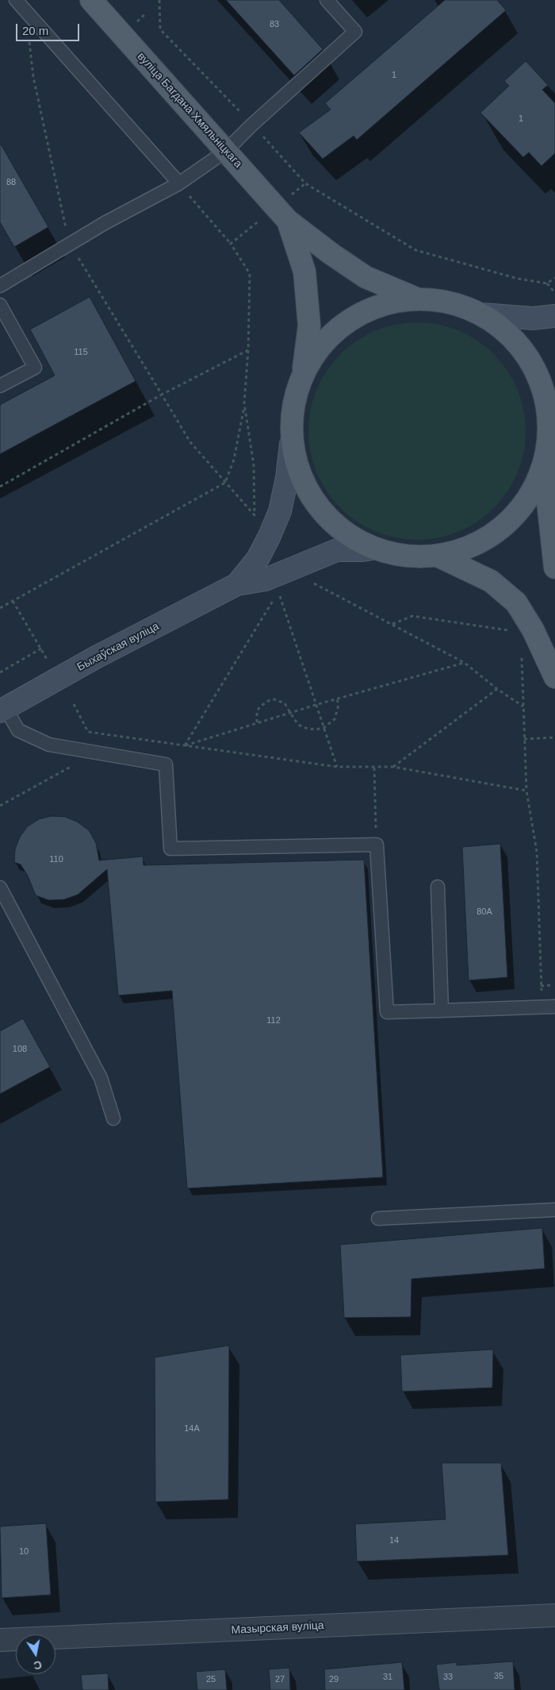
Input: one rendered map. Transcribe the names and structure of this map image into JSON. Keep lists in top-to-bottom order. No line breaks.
{"streets":{"main road":["вуліца Багдана Хмяльніцкага","Быхаўская вуліца"],"street":["Мазырская вуліца"]},"house_numbers":["83","1","1","88","115","110","80А","112","108","14А","14","10","35","31","33","25","27","29"],"scale_bar":"20 m","north":"bottom"}
